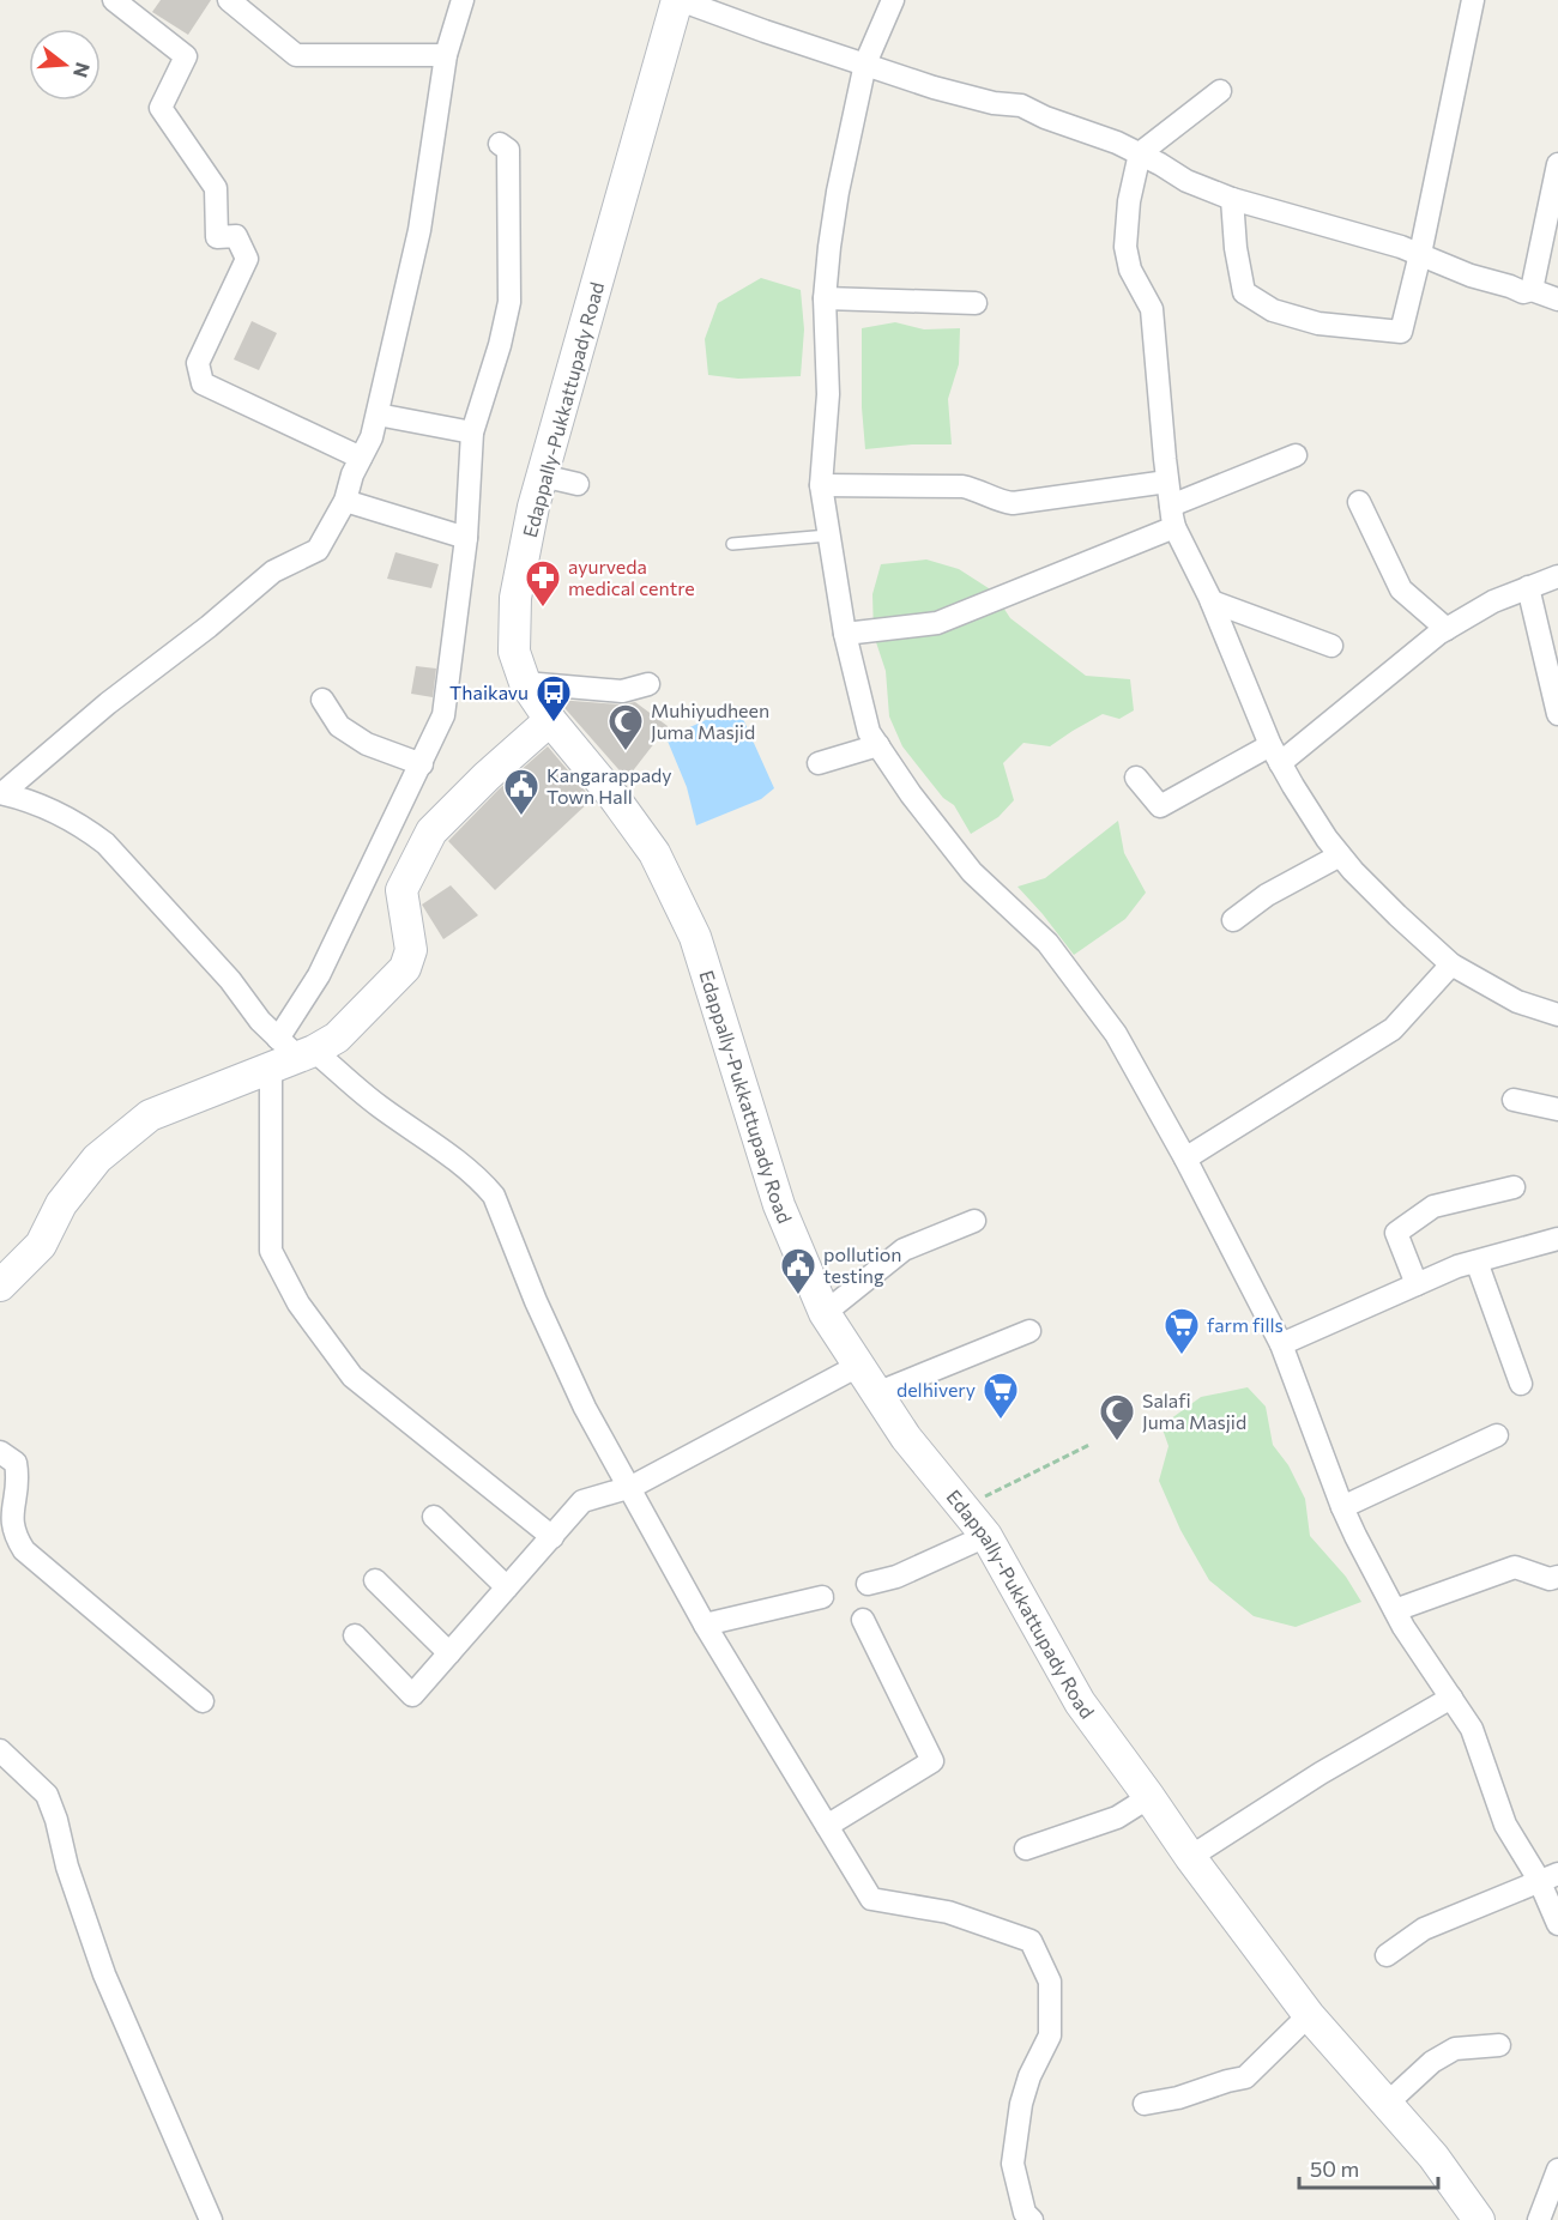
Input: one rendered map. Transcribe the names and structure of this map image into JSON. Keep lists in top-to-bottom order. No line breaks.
{"streets":{"main road":["Edappally-Pukkattupady Road"]},"places":{"pharmacy":["ayurveda medical centre"],"bus stop":["Thaikavu"],"mosque":["Muhiyudheen Juma Masjid","Salafi Juma Masjid"],"public building":["Kangarappady Town Hall","pollution testing"],"supermarket":["farm fills","delhivery"]},"scale_bar":"50 m","north":"right"}
